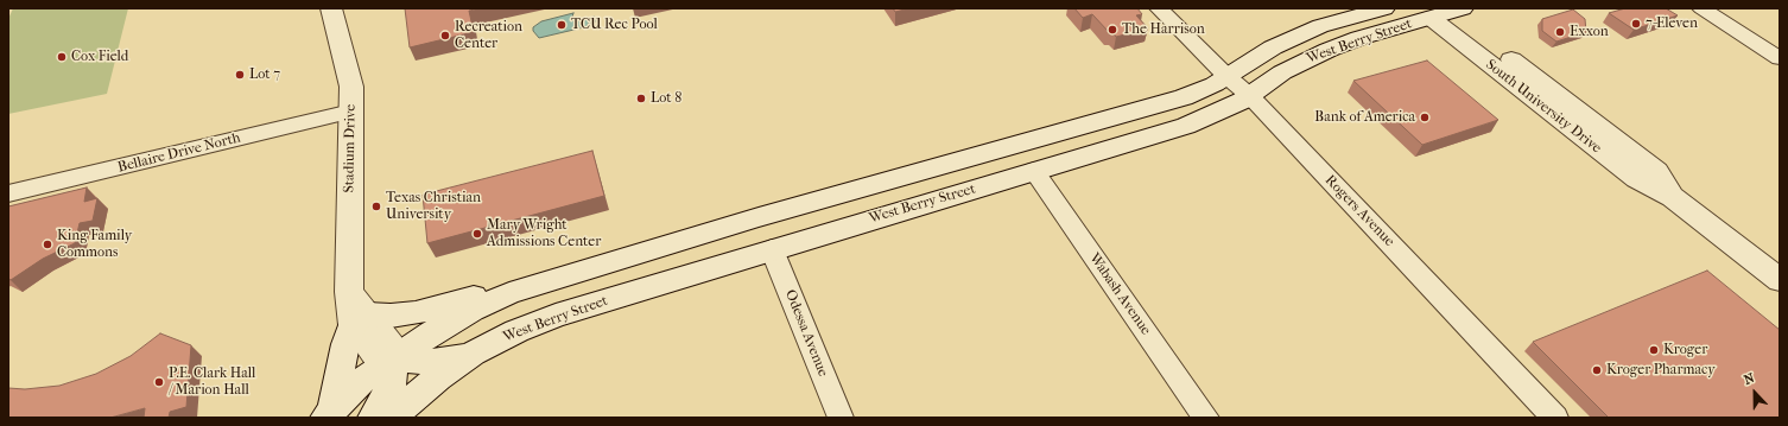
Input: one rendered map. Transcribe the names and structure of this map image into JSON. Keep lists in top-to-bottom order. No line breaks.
{"streets":{"main road":["West Berry Street","South University Drive","Stadium Drive"],"street":["Bellaire Drive North","Rogers Avenue","Wabash Avenue","Odessa Avenue"]},"crossings":[["West Berry Street","South University Drive"],["West Berry Street","Rogers Avenue"],["West Berry Street","Wabash Avenue"],["West Berry Street","Odessa Avenue"],["Stadium Drive","Bellaire Drive North"]],"places":["7-Eleven","TCU Rec Pool","The Harrison","Exxon","Recreation Center","Cox Field","Lot 7","Lot 8","Bank of America","Texas Christian University","Mary Wright Admissions Center","King Family Commons","Kroger","Kroger Pharmacy","P.E. Clark Hall / Marion Hall"],"north":"top"}
